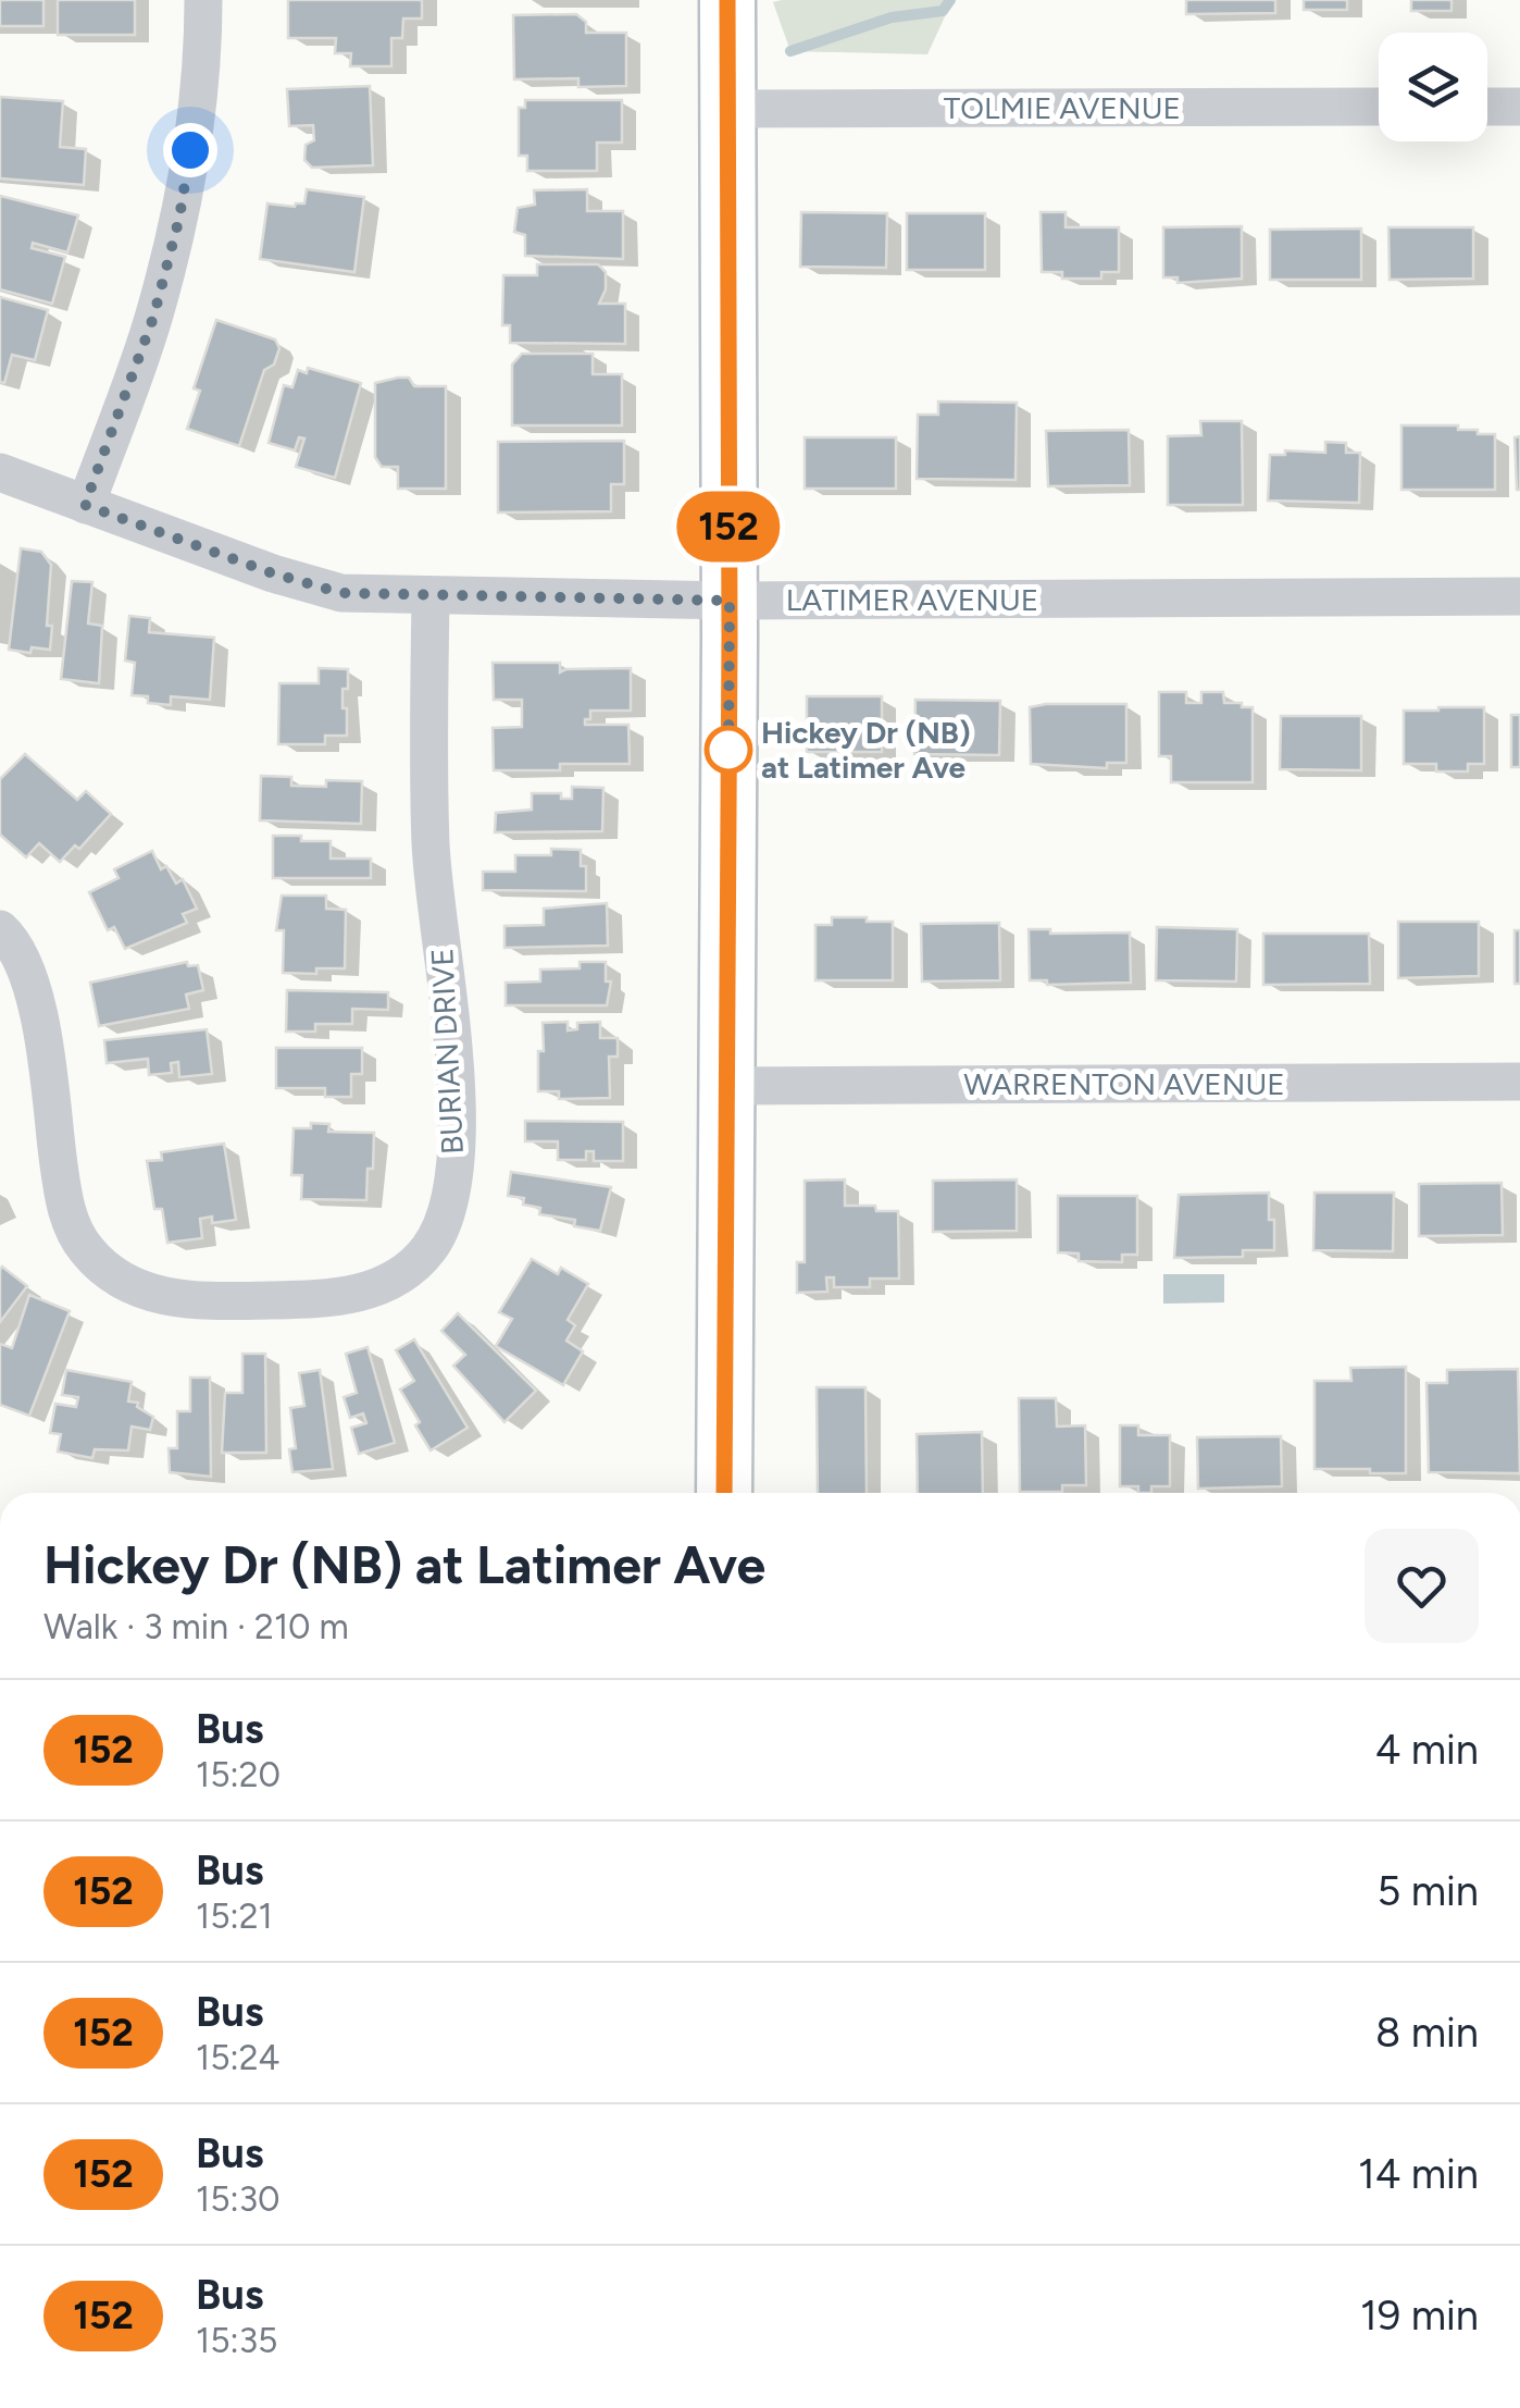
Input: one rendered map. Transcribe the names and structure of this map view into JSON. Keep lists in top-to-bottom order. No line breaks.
{"streets":{"street":["TOLMIE AVENUE","LATIMER AVENUE","BURIAN DRIVE","WARRENTON AVENUE"]},"crossings":[["LATIMER AVENUE","BURIAN DRIVE"]],"places":["Hickey Dr (NB) at Latimer Ave"],"lines":["bus line 152"],"page":{"on_map":"152","heading":["Hickey Dr (NB) at Latimer Ave","Walk · 3 min · 210 m"],"list":[{"mark":"152","name":"Bus","note":"15:20","value":"4 min"},{"mark":"152","name":"Bus","note":"15:21","value":"5 min"},{"mark":"152","name":"Bus","note":"15:24","value":"8 min"},{"mark":"152","name":"Bus","note":"15:30","value":"14 min"},{"mark":"152","name":"Bus","note":"15:35","value":"19 min"}]}}
